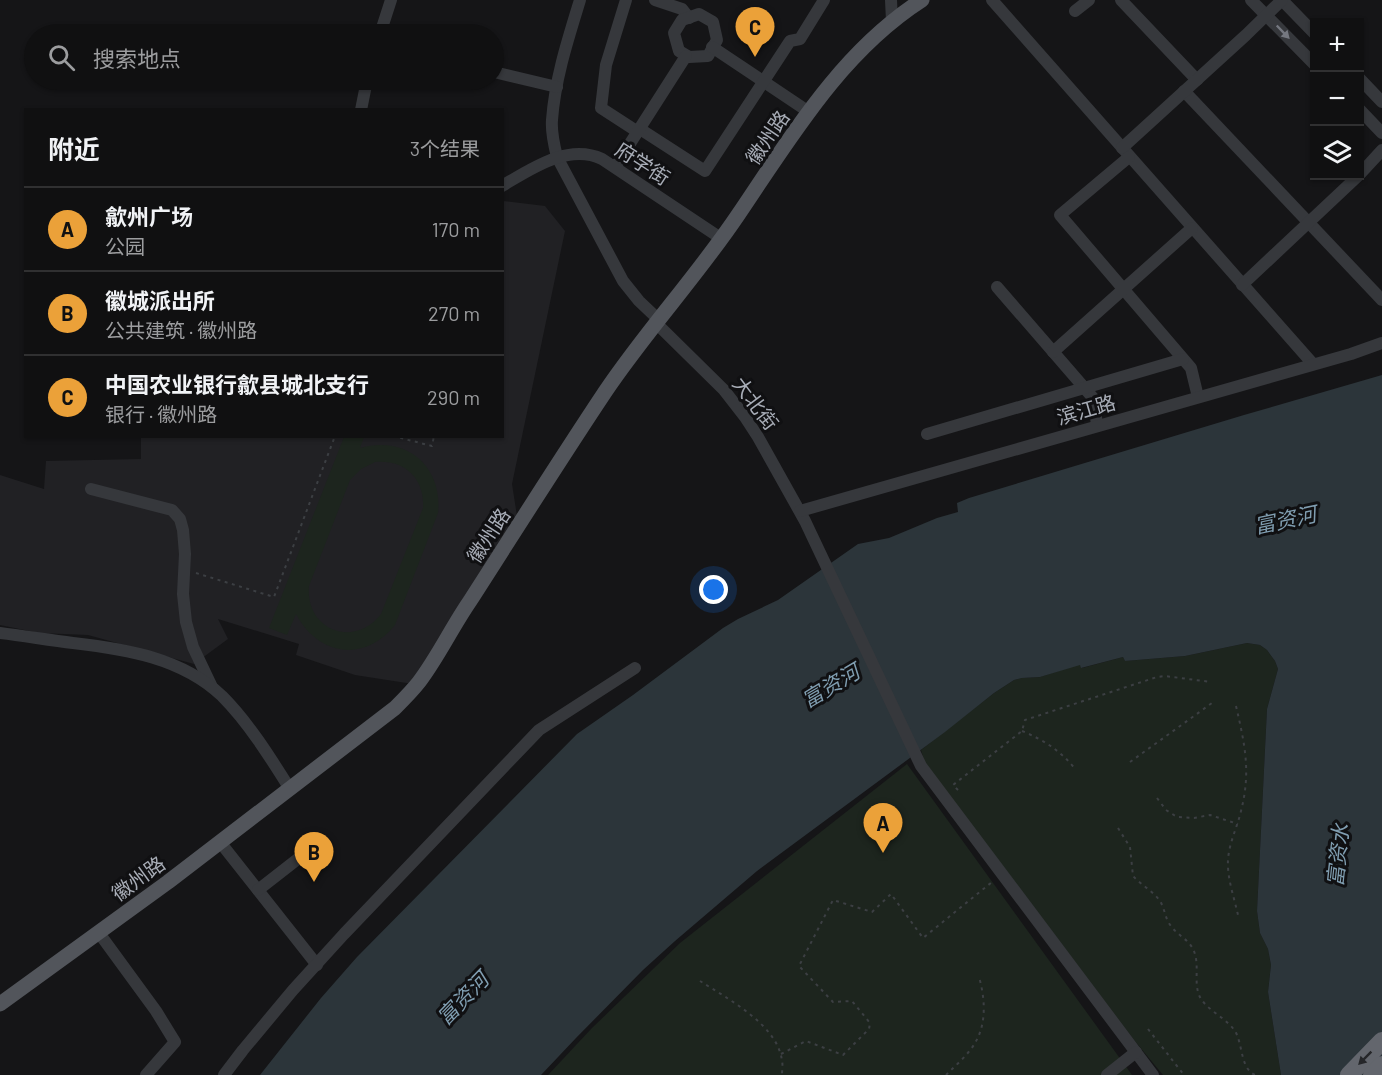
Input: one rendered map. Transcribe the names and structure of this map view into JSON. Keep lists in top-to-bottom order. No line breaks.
{"streets":{"main road":["徽州路"],"street":["府学街","大北街","滨江路"]},"crossings":[["徽州路","府学街"],["徽州路","大北街"],["府学街","大北街"],["大北街","滨江路"]],"water":["富资河","富资水"],"page":{"pins":["C","A","B"],"map_buttons":["+","−"],"search":"搜索地点","heading":["附近","3个结果"],"list":[{"mark":"A","name":"歙州广场","note":"公园","value":"170 m"},{"mark":"B","name":"徽城派出所","note":"公共建筑 · 徽州路","value":"270 m"},{"mark":"C","name":"中国农业银行歙县城北支行","note":"银行 · 徽州路","value":"290 m"}]}}
